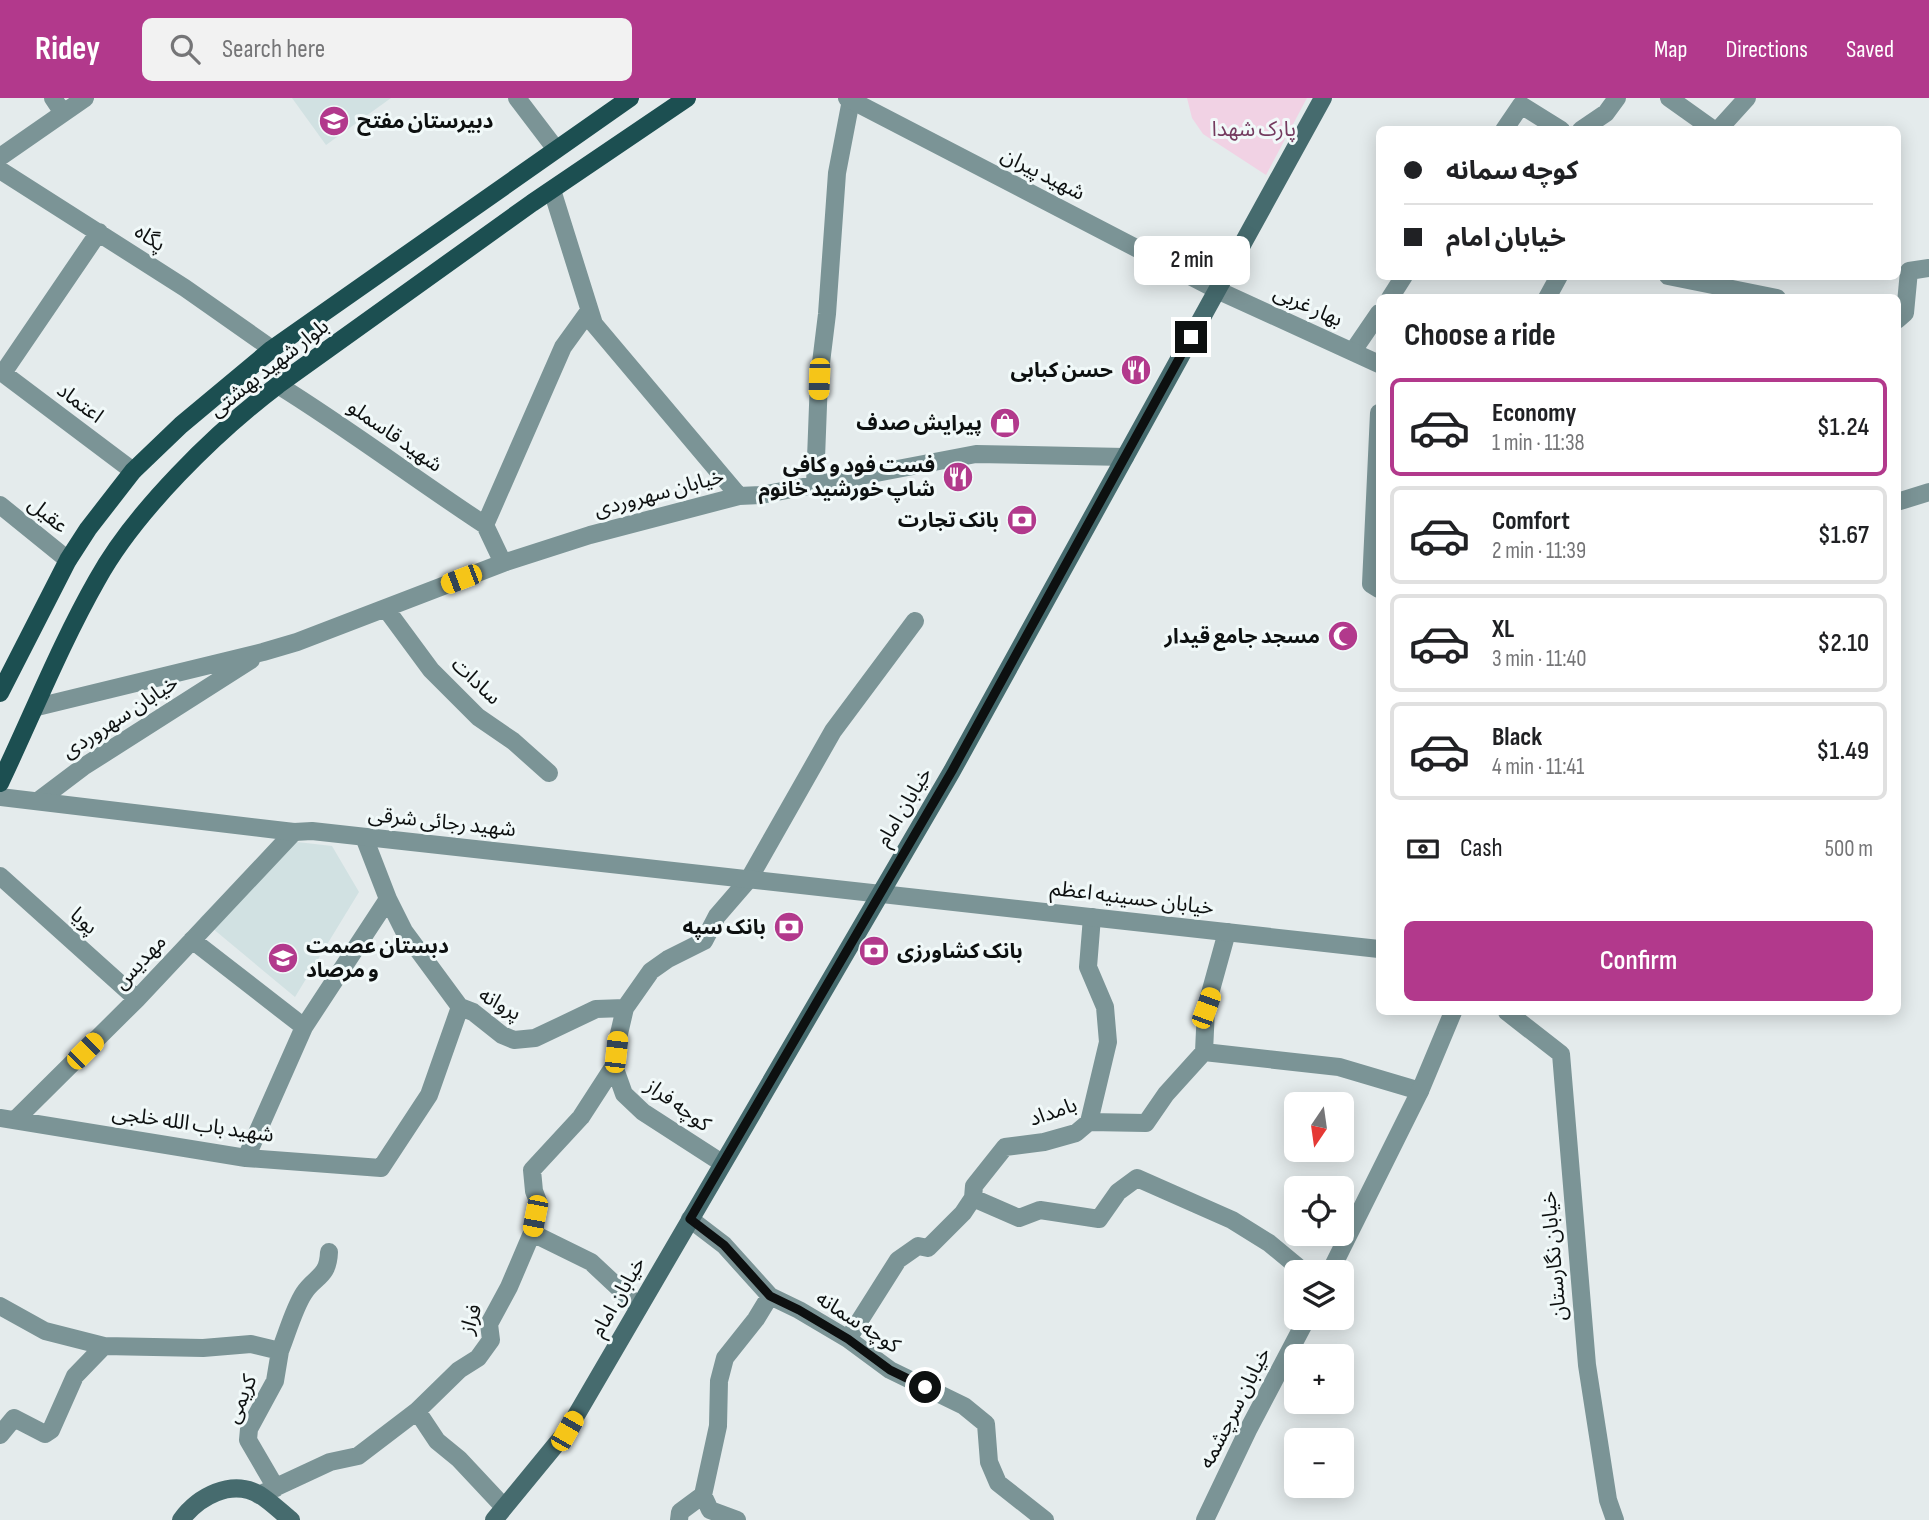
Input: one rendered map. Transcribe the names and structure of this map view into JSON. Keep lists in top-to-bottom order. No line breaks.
{"streets":{"main road":["بلوار شهید بهشتی","خیابان امام"],"street":["شهید پیران","پگاه","بهار غربی","اعتماد","شهید قاسملو","خیابان سهروردی","عقیل","سادات","شهید رجائی شرقی","خیابان حسینیه اعظم","پویا","مهدیس","پروانه","کوچه فراز","بامداد","شهید باب الله خلجی","خیابان نگارستان","فراز","کوچه سمانه","کریمی","خیابان سرچشمه"]},"crossings":[["شهید پیران","بهار غربی"],["شهید پیران","خیابان امام"],["پگاه","بلوار شهید بهشتی"],["بهار غربی","خیابان امام"],["بلوار شهید بهشتی","اعتماد"],["بلوار شهید بهشتی","شهید قاسملو"],["بلوار شهید بهشتی","خیابان سهروردی"],["بلوار شهید بهشتی","عقیل"],["خیابان سهروردی","سادات"],["خیابان سهروردی","خیابان امام"],["خیابان سهروردی","شهید رجائی شرقی"],["خیابان امام","شهید رجائی شرقی"],["خیابان امام","خیابان حسینیه اعظم"],["خیابان امام","کوچه فراز"],["خیابان امام","کوچه سمانه"],["شهید رجائی شرقی","خیابان حسینیه اعظم"],["شهید رجائی شرقی","مهدیس"],["شهید رجائی شرقی","پروانه"],["پویا","مهدیس"],["مهدیس","شهید باب الله خلجی"],["پروانه","شهید باب الله خلجی"],["کوچه فراز","فراز"],["بامداد","کوچه سمانه"],["فراز","کریمی"]],"parks":["پارک شهدا"],"places":{"school or university":["دبیرستان مفتح","دبستان عصمت و مرصاد"],"restaurant":["حسن کبابی","فست فود و کافی شاپ خورشید خانوم"],"shop":["پیرایش صدف"],"bank":["بانک تجارت","بانک سپه","بانک کشاورزی"],"mosque":["مسجد جامع قیدار"]},"north":"bottom","page":{"header":"Ridey","search":"Search here","nav":["Map","Directions","Saved"],"banner":["کوچه سمانه","خیابان امام"],"bubble":"2 min","heading":"Choose a ride","list":[{"name":"Economy","note":"1 min · 11:38","value":"$1.24"},{"name":"Comfort","note":"2 min · 11:39","value":"$1.67"},{"name":"XL","note":"3 min · 11:40","value":"$2.10"},{"name":"Black","note":"4 min · 11:41","value":"$1.49"}],"pay":["Cash","500 m"],"buttons":"Confirm","map_buttons":["+","−"]}}
